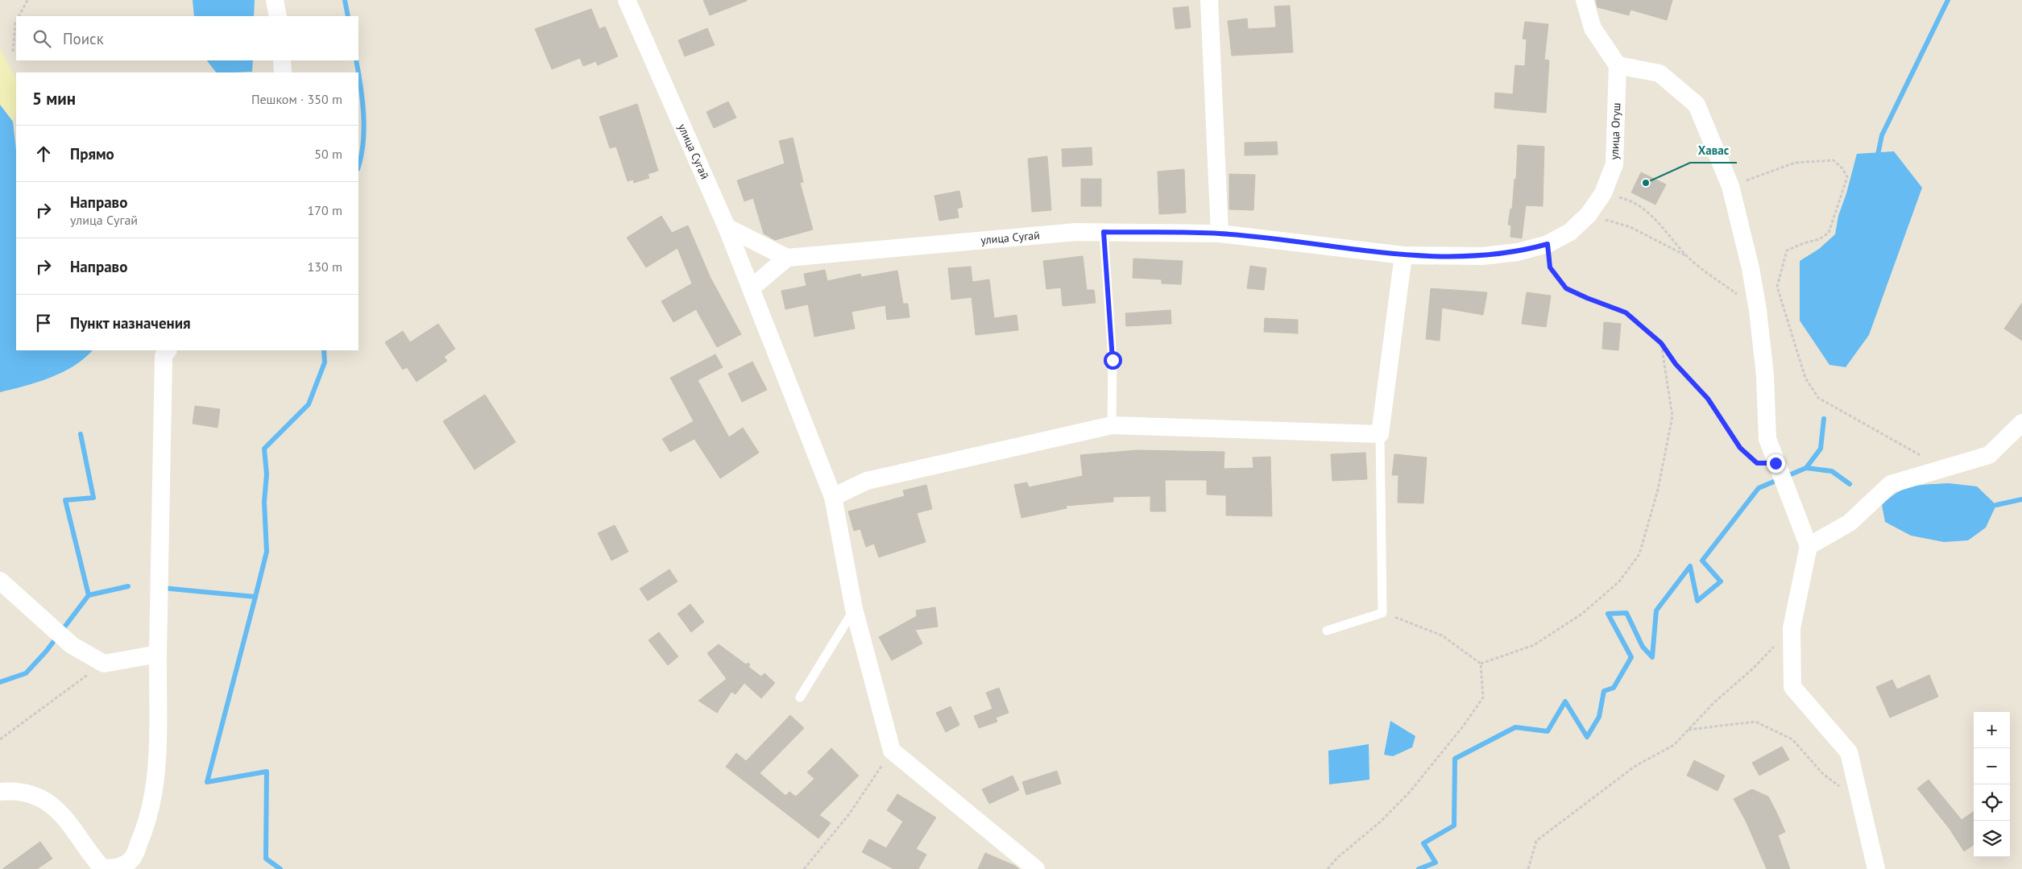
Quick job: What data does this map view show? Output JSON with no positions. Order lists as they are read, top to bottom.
{
  "streets": {
    "street": ["улица Огуш", "улица Сугай"]
  },
  "crossings": [
    ["улица Огуш", "улица Сугай"]
  ],
  "places": ["Хавас"],
  "page": {
    "search": "Поиск",
    "heading": ["5 мин", "Пешком · 350 m"],
    "list": [
      ["Прямо", "50 m"],
      ["Направо", "улица Сугай", "170 m"],
      ["Направо", "130 m"],
      "Пункт назначения"
    ],
    "map_buttons": ["+", "−"]
  }
}
